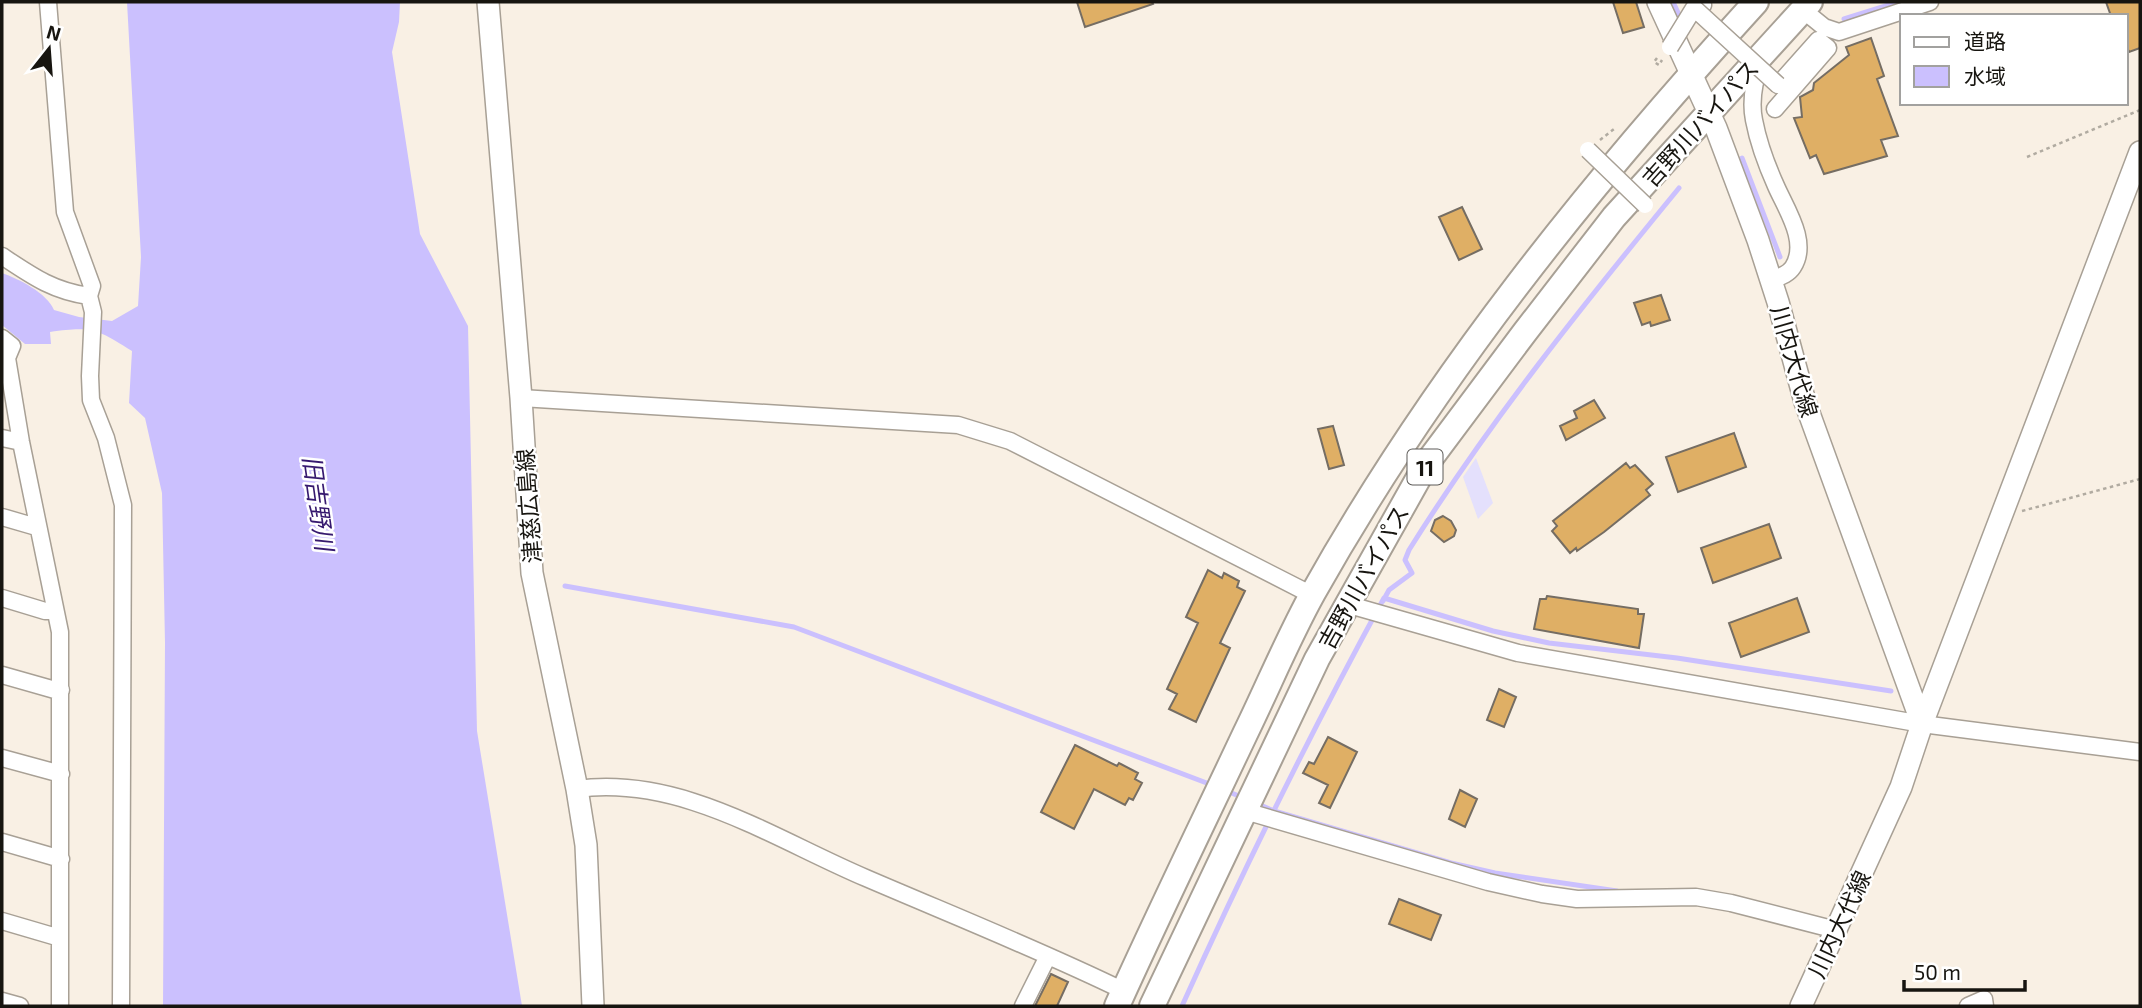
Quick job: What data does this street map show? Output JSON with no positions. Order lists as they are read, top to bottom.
{
  "streets": {
    "highway": ["吉野川バイパス", "11"],
    "main road": ["川内大代線", "津慈広島線"]
  },
  "crossings": [
    ["吉野川バイパス", "川内大代線"]
  ],
  "water": ["旧吉野川"],
  "legend": ["道路", "水域"],
  "scale_bar": "50 m",
  "north": "top"
}
